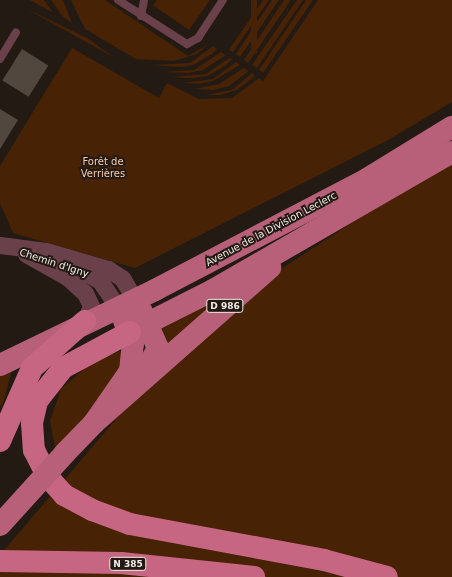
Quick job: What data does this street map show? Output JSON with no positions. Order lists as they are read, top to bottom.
{
  "streets": {
    "highway": ["N 385"],
    "main road": ["Avenue de la Division Leclerc", "D 986"],
    "street": ["Chemin d'Igny"]
  },
  "crossings": [
    ["Avenue de la Division Leclerc", "Chemin d'Igny"]
  ],
  "parks": ["Forêt de Verrières"]
}
